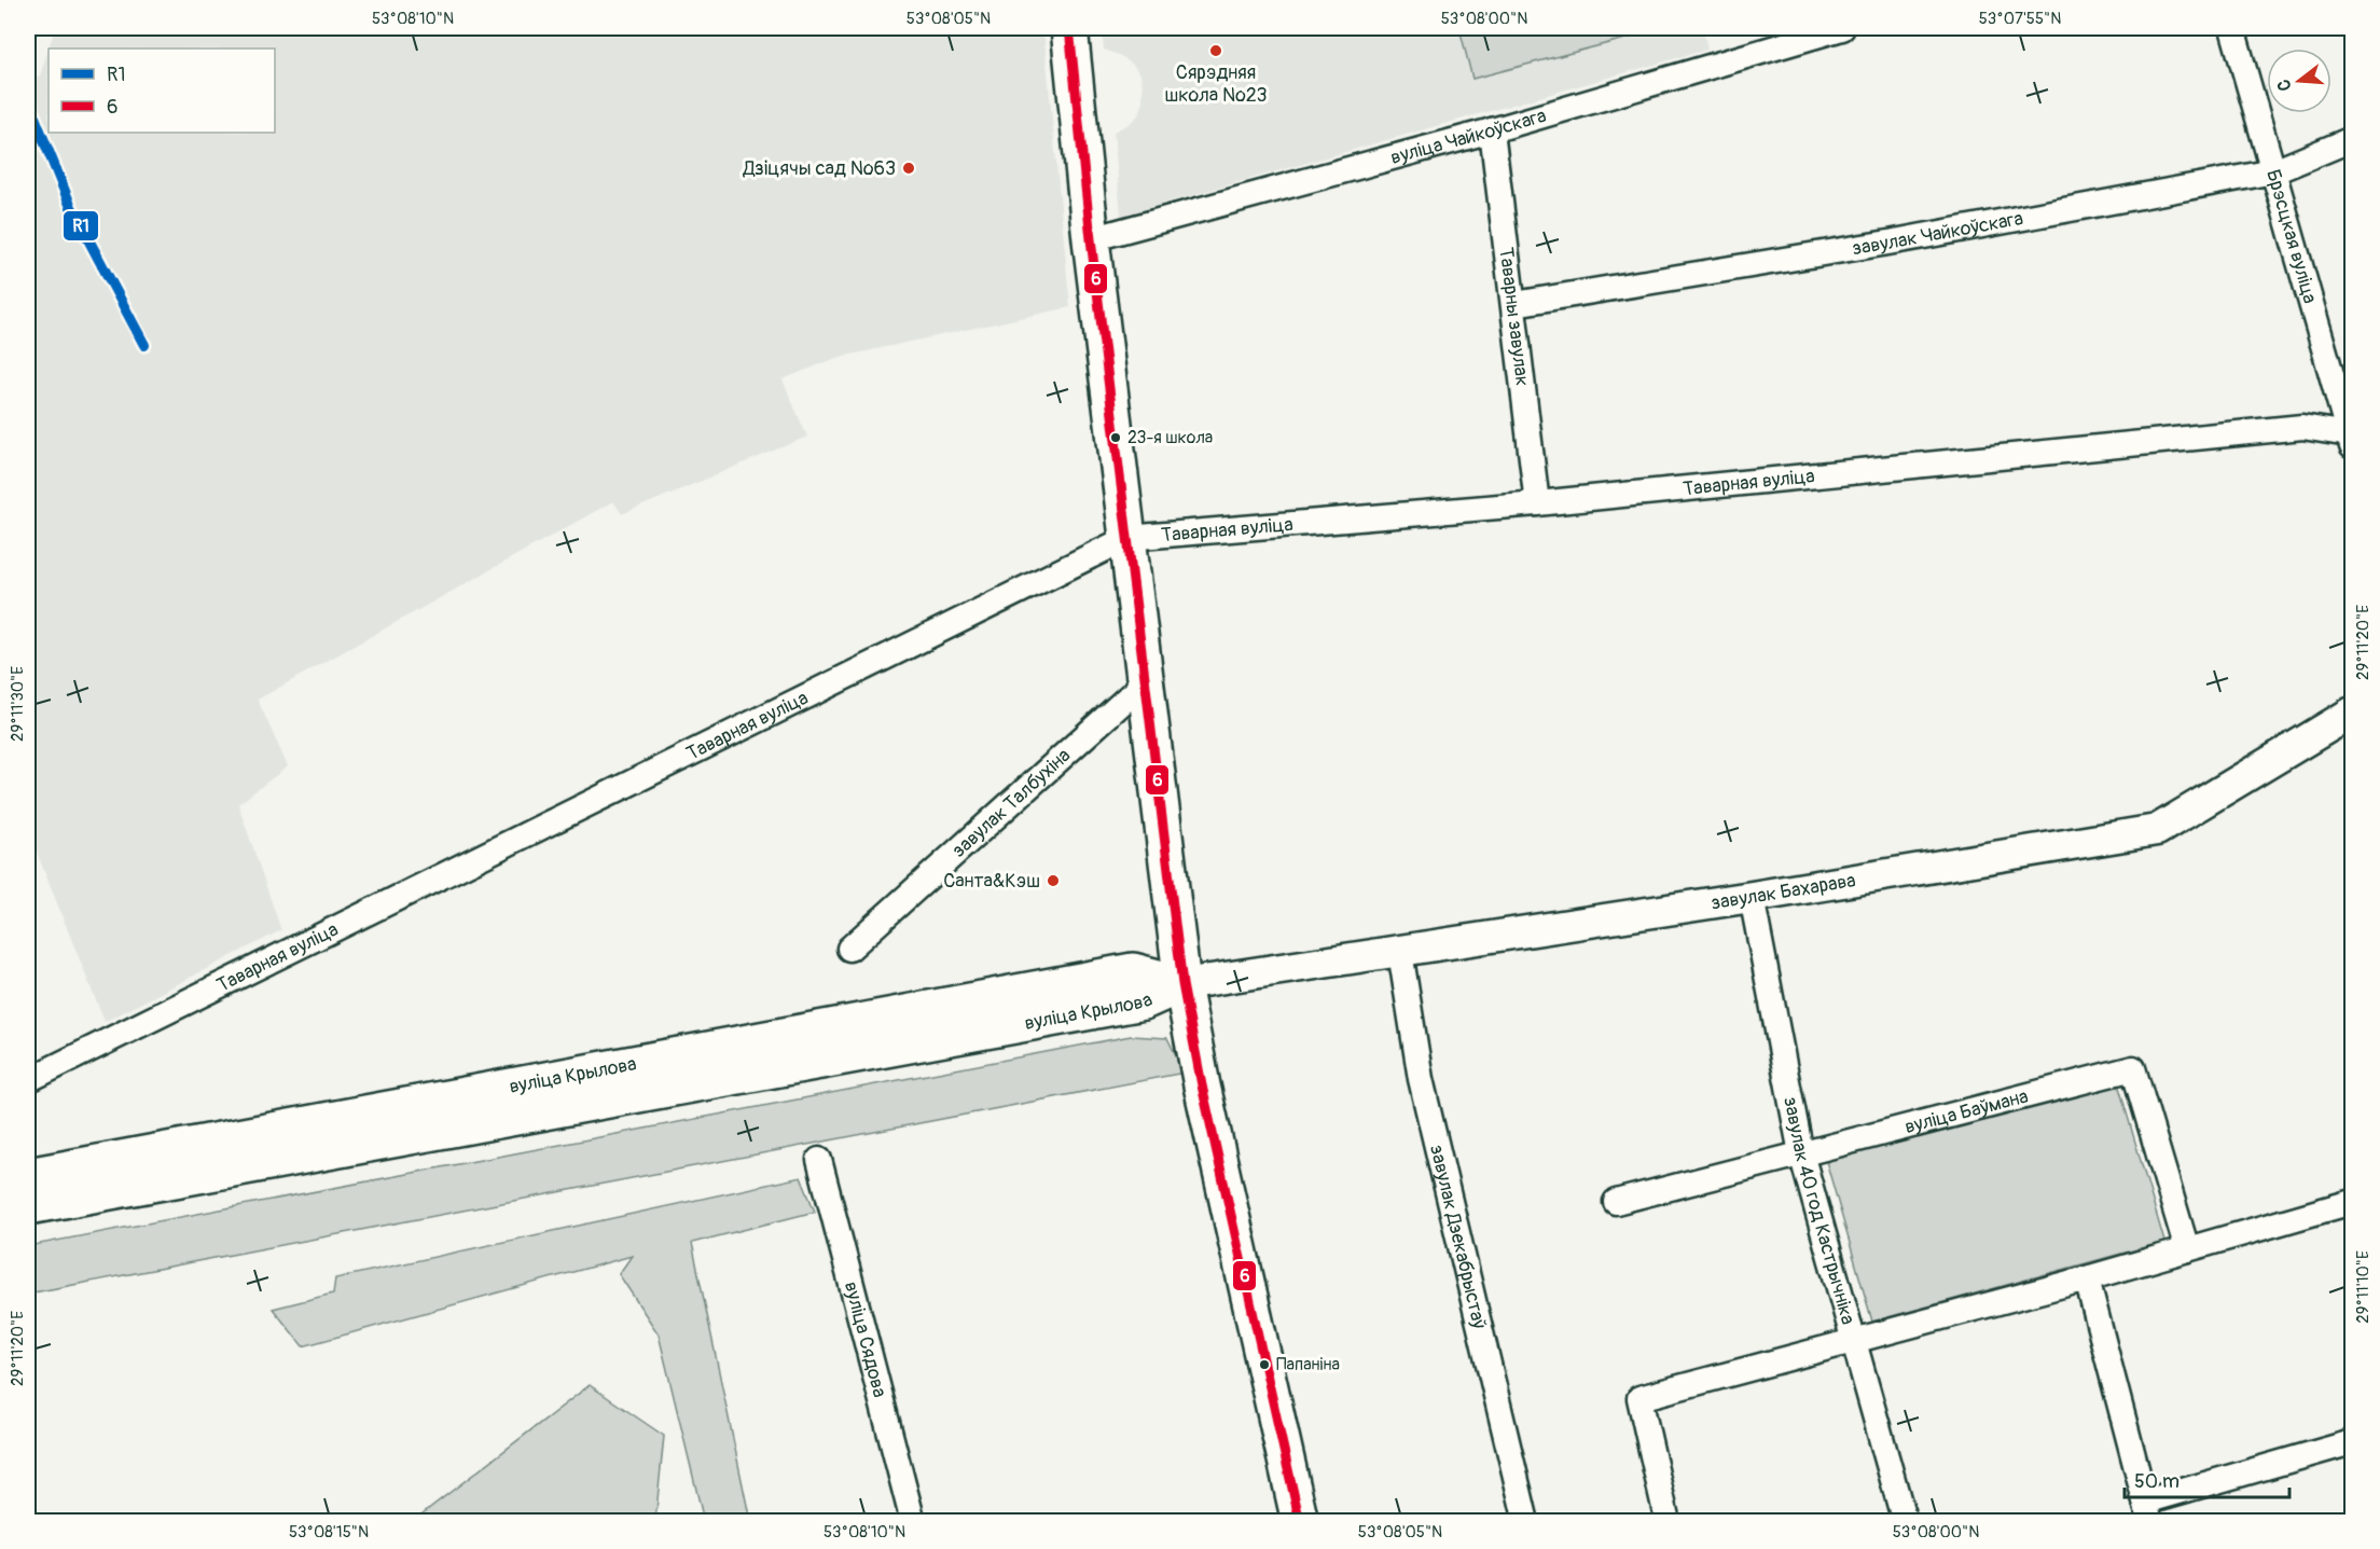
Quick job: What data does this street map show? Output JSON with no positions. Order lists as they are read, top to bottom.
{
  "streets": {
    "main road": ["вуліца Крылова"],
    "street": [
      "вуліца Чайкоўскага",
      "завулак Чайкоўскага",
      "Брэсцкая вуліца",
      "Таварны завулак",
      "Таварная вуліца",
      "завулак Талбухіна",
      "завулак Бахарава",
      "вуліца Баўмана",
      "завулак 40 год Кастрычніка",
      "завулак Дзекабрыстаў",
      "вуліца Сядова"
    ]
  },
  "crossings": [
    ["вуліца Чайкоўскага", "Таварны завулак"],
    ["завулак Чайкоўскага", "Брэсцкая вуліца"],
    ["завулак Чайкоўскага", "Таварны завулак"],
    ["Брэсцкая вуліца", "Таварная вуліца"],
    ["Таварны завулак", "Таварная вуліца"],
    ["завулак Бахарава", "вуліца Крылова"],
    ["завулак Бахарава", "завулак 40 год Кастрычніка"],
    ["завулак Бахарава", "завулак Дзекабрыстаў"],
    ["вуліца Баўмана", "завулак 40 год Кастрычніка"]
  ],
  "places": [
    "Сярэдняя школа №23",
    "Дзіцячы сад №63",
    "23-я школа",
    "Санта&Кэш",
    "Папаніна"
  ],
  "lines": ["transit line 6", "transit line R1"],
  "legend": ["R1", "6"],
  "scale_bar": "50 m",
  "north": "left",
  "coordinates": [
    "53°08'10\"N",
    "53°08'05\"N",
    "53°08'00\"N",
    "53°07'55\"N",
    "29°11'20\"E",
    "29°11'30\"E",
    "29°11'10\"E",
    "53°08'15\"N"
  ]
}
